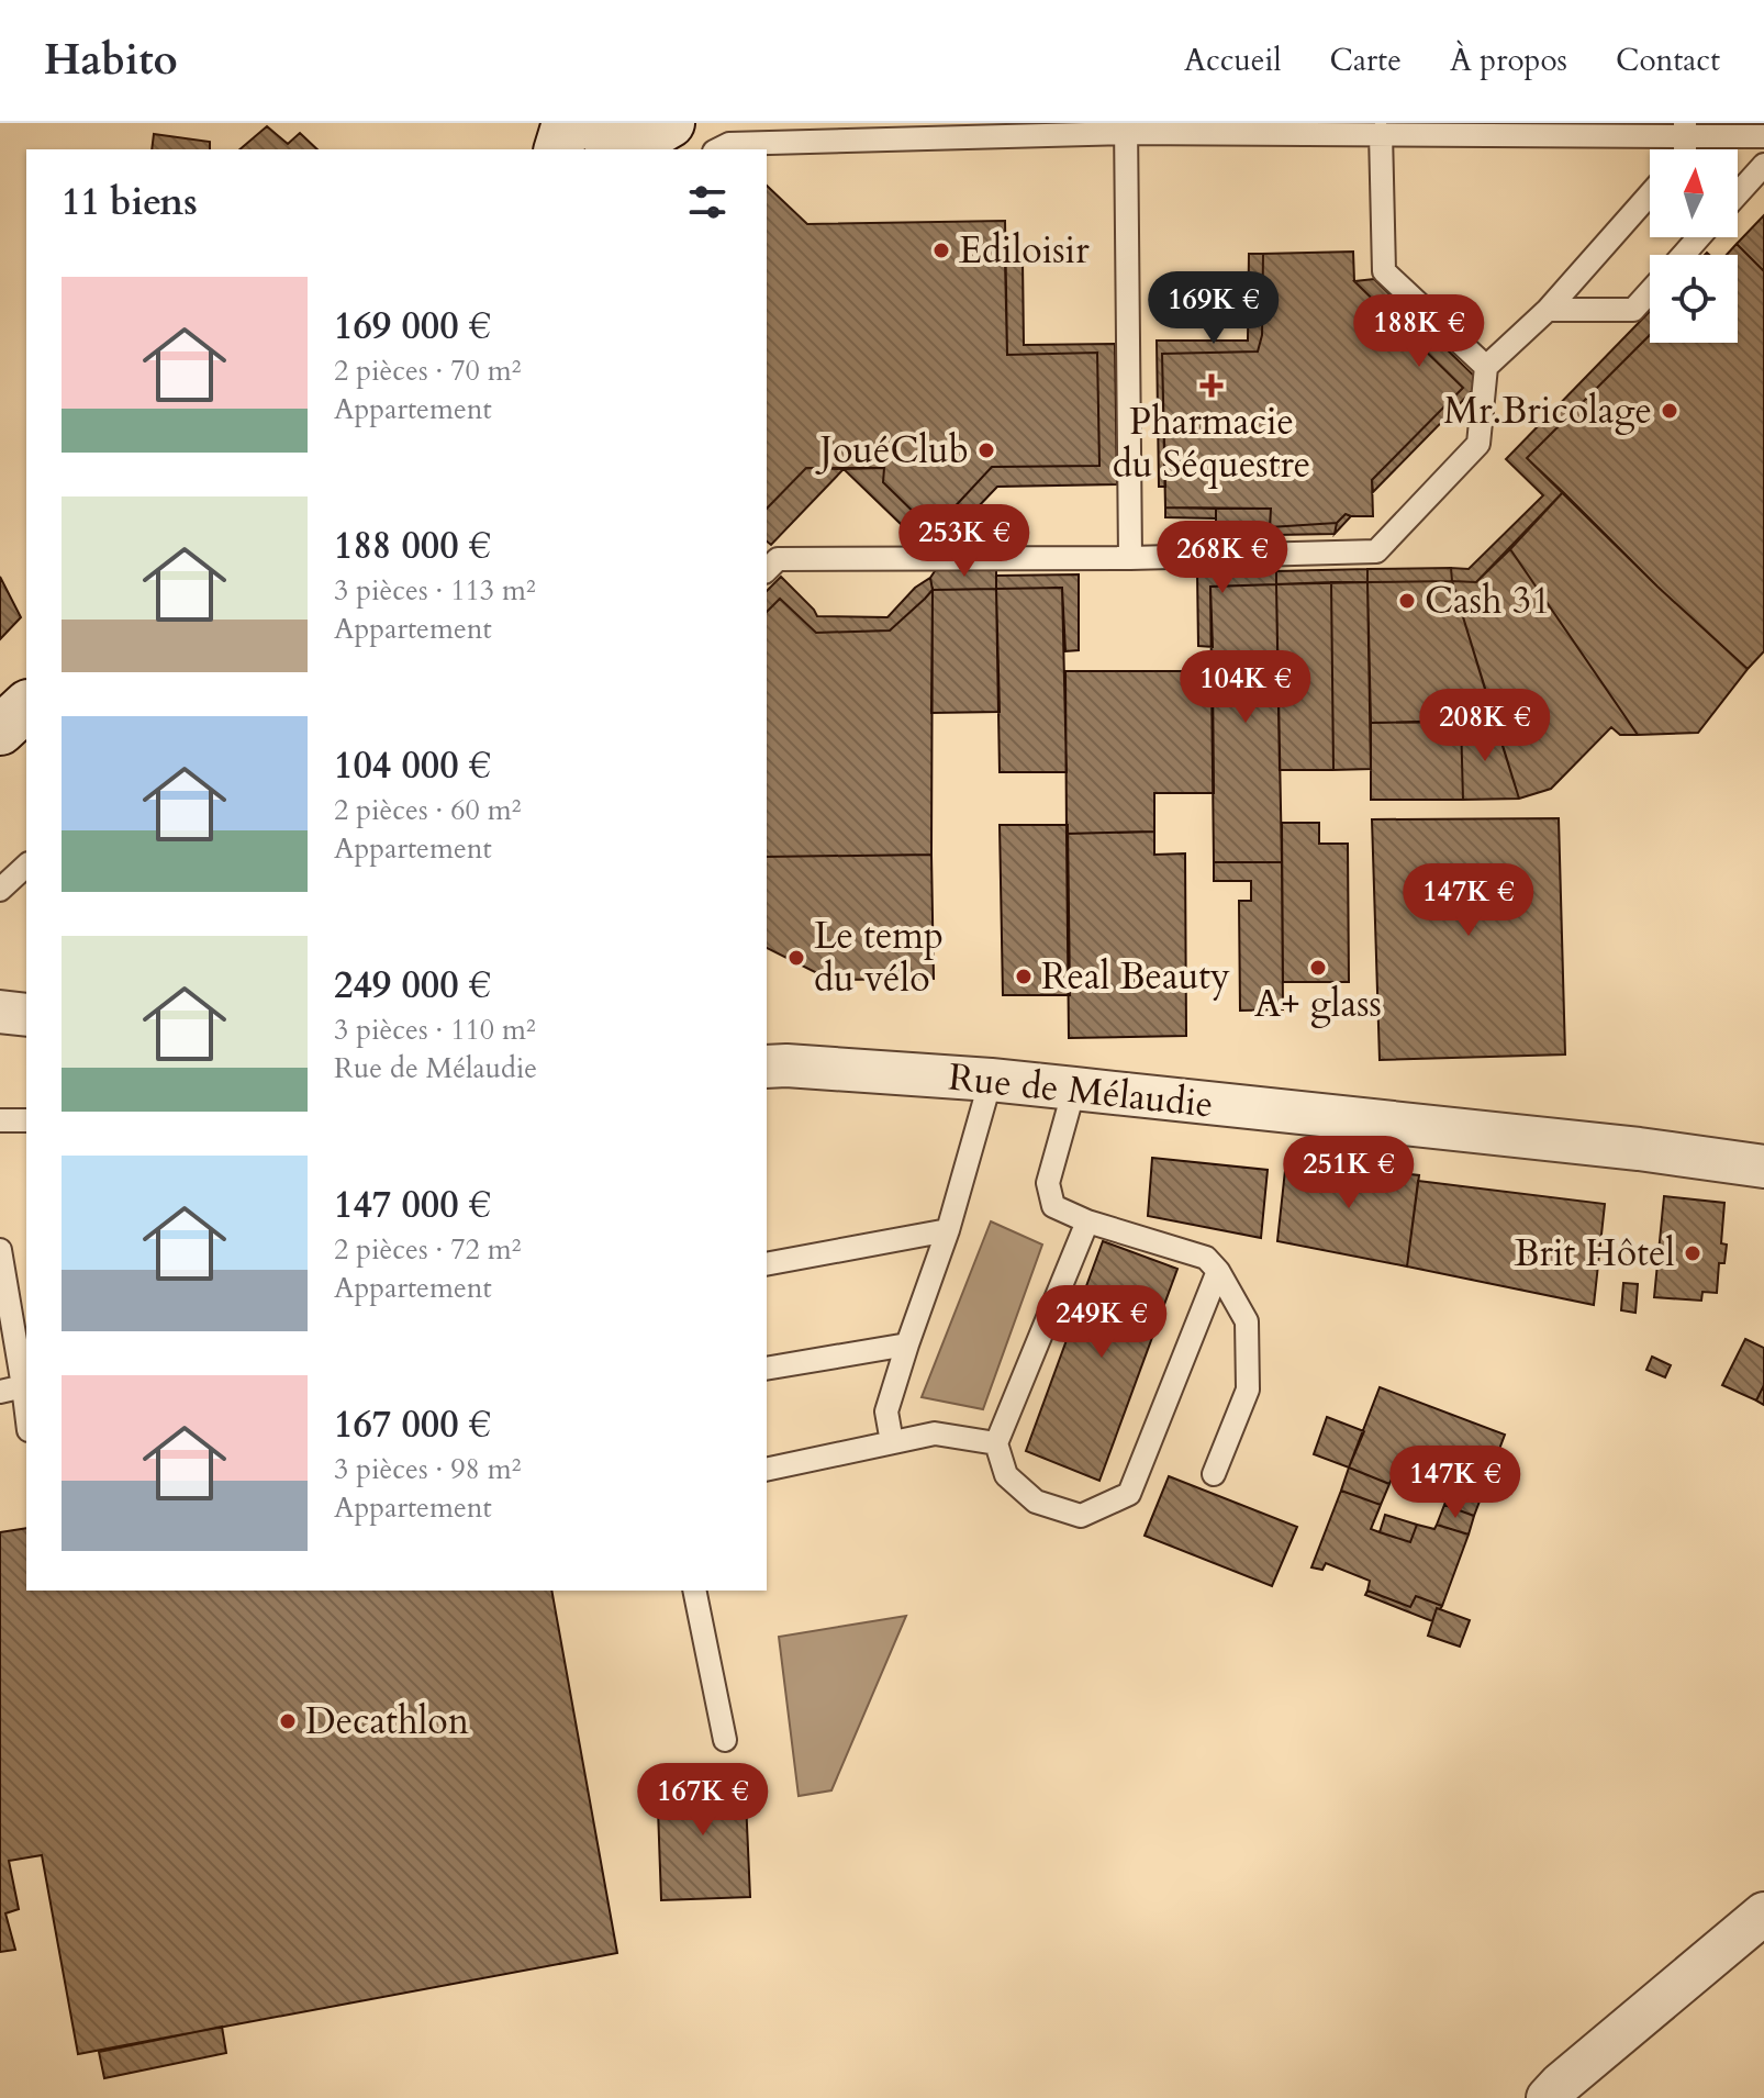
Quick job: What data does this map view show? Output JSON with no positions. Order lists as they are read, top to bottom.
{
  "streets": {
    "street": ["Rue de Mélaudie"]
  },
  "places": {
    "other": [
      "Ediloisir",
      "Mr.Bricolage",
      "JouéClub",
      "Cash 31",
      "Le temp du vélo",
      "A+ glass",
      "Real Beauty",
      "Brit Hôtel",
      "Decathlon"
    ],
    "health": ["Pharmacie du Séquestre"]
  },
  "north": "top",
  "page": {
    "header": "Habito",
    "nav": [
      "Accueil",
      "Carte",
      "À propos",
      "Contact"
    ],
    "heading": "11 biens",
    "list": [
      {
        "name": "169 000 €",
        "note": "2 pièces · 70 m² · Appartement"
      },
      {
        "name": "188 000 €",
        "note": "3 pièces · 113 m² · Appartement"
      },
      {
        "name": "104 000 €",
        "note": "2 pièces · 60 m² · Appartement"
      },
      {
        "name": "249 000 €",
        "note": "3 pièces · 110 m² · Rue de Mélaudie"
      },
      {
        "name": "147 000 €",
        "note": "2 pièces · 72 m² · Appartement"
      },
      {
        "name": "167 000 €",
        "note": "3 pièces · 98 m² · Appartement"
      }
    ],
    "price": [
      "169K €",
      "188K €",
      "253K €",
      "268K €",
      "104K €",
      "208K €",
      "147K €",
      "251K €",
      "249K €",
      "147K €",
      "167K €"
    ]
  }
}
